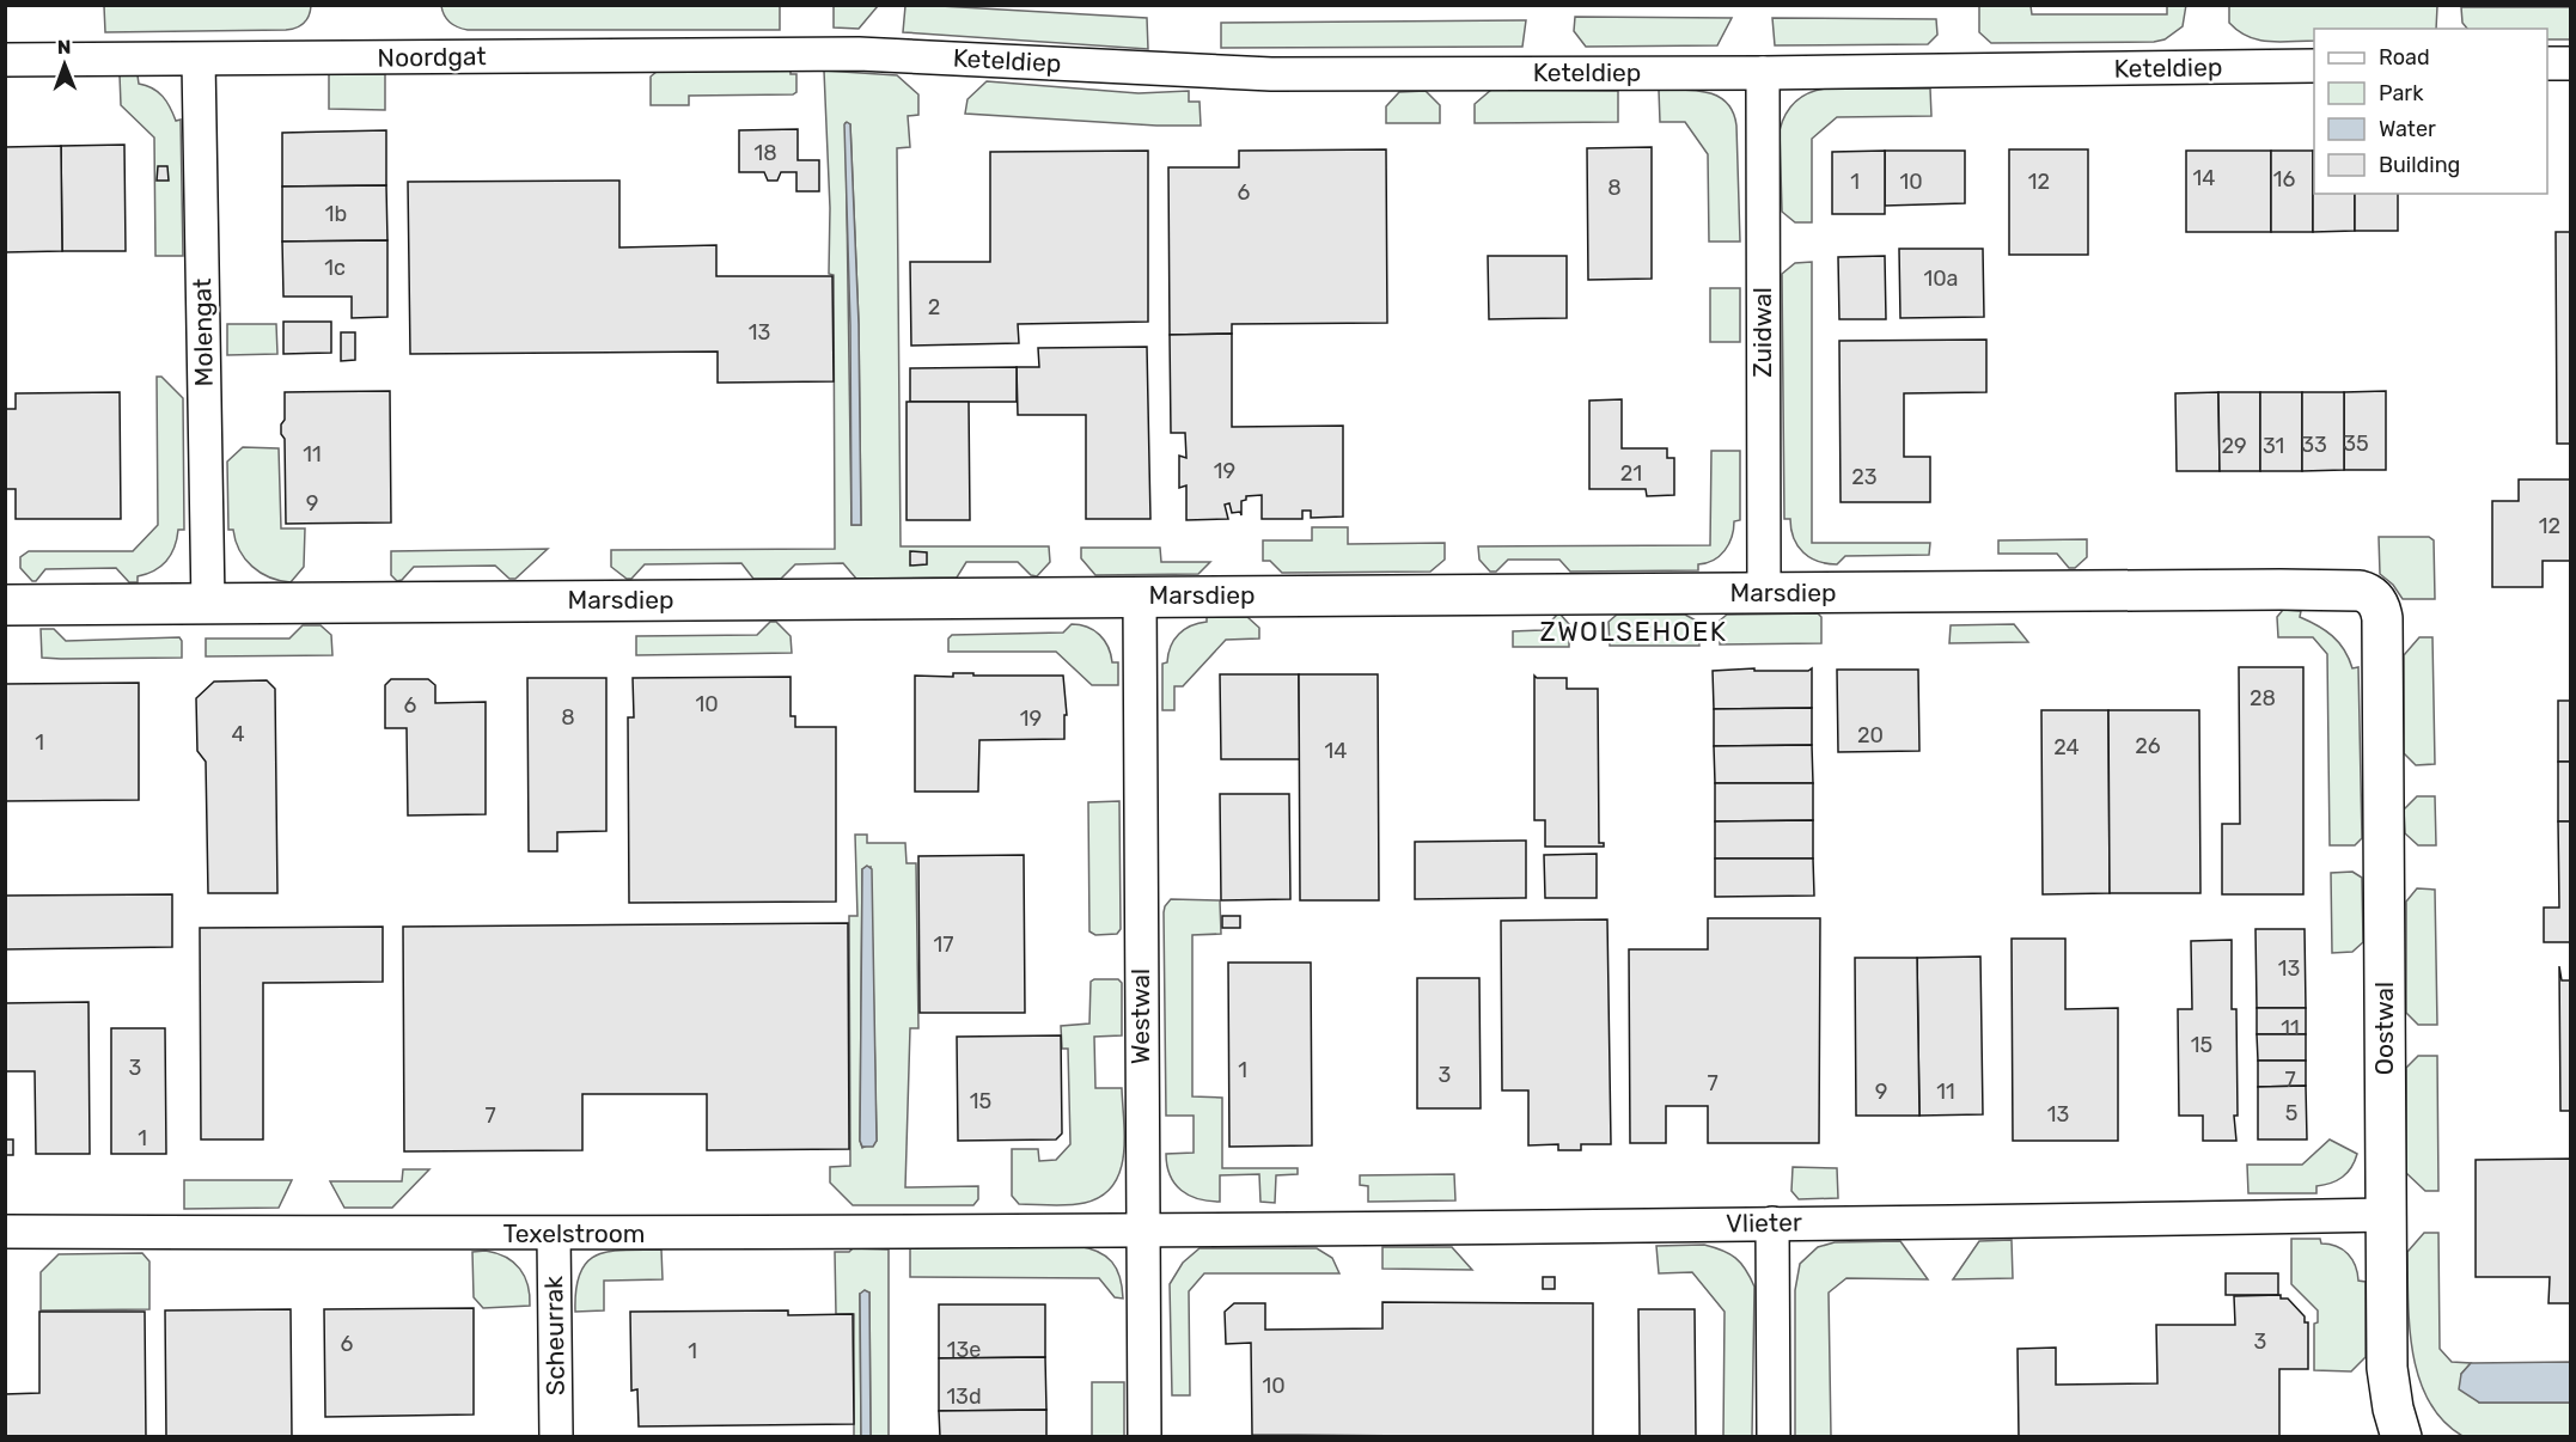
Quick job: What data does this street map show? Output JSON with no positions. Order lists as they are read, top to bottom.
{
  "streets": {
    "street": [
      "Noordgat",
      "Keteldiep",
      "Molengat",
      "Zuidwal",
      "Marsdiep",
      "Westwal",
      "Oostwal",
      "Vlieter",
      "Texelstroom",
      "Scheurrak"
    ]
  },
  "crossings": [
    ["Noordgat", "Keteldiep"],
    ["Noordgat", "Molengat"],
    ["Keteldiep", "Zuidwal"],
    ["Molengat", "Marsdiep"],
    ["Zuidwal", "Marsdiep"],
    ["Marsdiep", "Westwal"],
    ["Marsdiep", "Oostwal"],
    ["Westwal", "Vlieter"],
    ["Westwal", "Texelstroom"],
    ["Oostwal", "Vlieter"],
    ["Vlieter", "Texelstroom"],
    ["Texelstroom", "Scheurrak"]
  ],
  "districts": ["ZWOLSEHOEK"],
  "house_numbers": [
    "18",
    "14",
    "16",
    "1",
    "10",
    "12",
    "8",
    "6",
    "1b",
    "1c",
    "10a",
    "2",
    "13",
    "35",
    "33",
    "29",
    "31",
    "11",
    "19",
    "21",
    "23",
    "9",
    "12",
    "28",
    "10",
    "6",
    "8",
    "19",
    "4",
    "20",
    "1",
    "26",
    "24",
    "14",
    "17",
    "13",
    "11",
    "15",
    "3",
    "1",
    "3",
    "7",
    "7",
    "9",
    "11",
    "15",
    "5",
    "13",
    "7",
    "1",
    "3",
    "6",
    "13e",
    "1",
    "10",
    "13d"
  ],
  "legend": [
    "Road",
    "Park",
    "Water",
    "Building"
  ],
  "north": "top"
}
